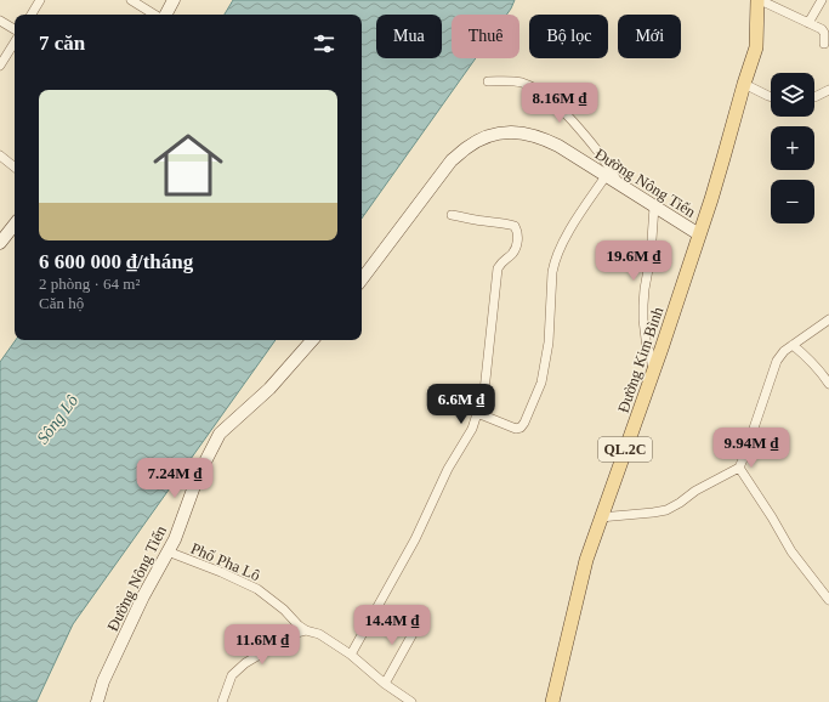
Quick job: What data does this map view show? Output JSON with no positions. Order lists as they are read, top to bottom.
{
  "streets": {
    "main road": ["Đường Kim Bình", "QL.2C"],
    "street": ["Đường Nông Tiến", "Phố Pha Lô"]
  },
  "crossings": [
    ["Đường Nông Tiến", "Đường Kim Bình"],
    ["Đường Nông Tiến", "Phố Pha Lô"]
  ],
  "water": ["Sông Lô"],
  "page": {
    "chip": [
      "Mua",
      "Thuê",
      "Bộ lọc",
      "Mới"
    ],
    "heading": "7 căn",
    "map_buttons": ["+", "−"],
    "list": [
      {
        "name": "6 600 000 ₫/tháng",
        "note": "2 phòng · 64 m² · Căn hộ"
      }
    ],
    "price": [
      "8.16M ₫",
      "19.6M ₫",
      "6.6M ₫",
      "9.94M ₫",
      "7.24M ₫",
      "14.4M ₫",
      "11.6M ₫"
    ]
  }
}
